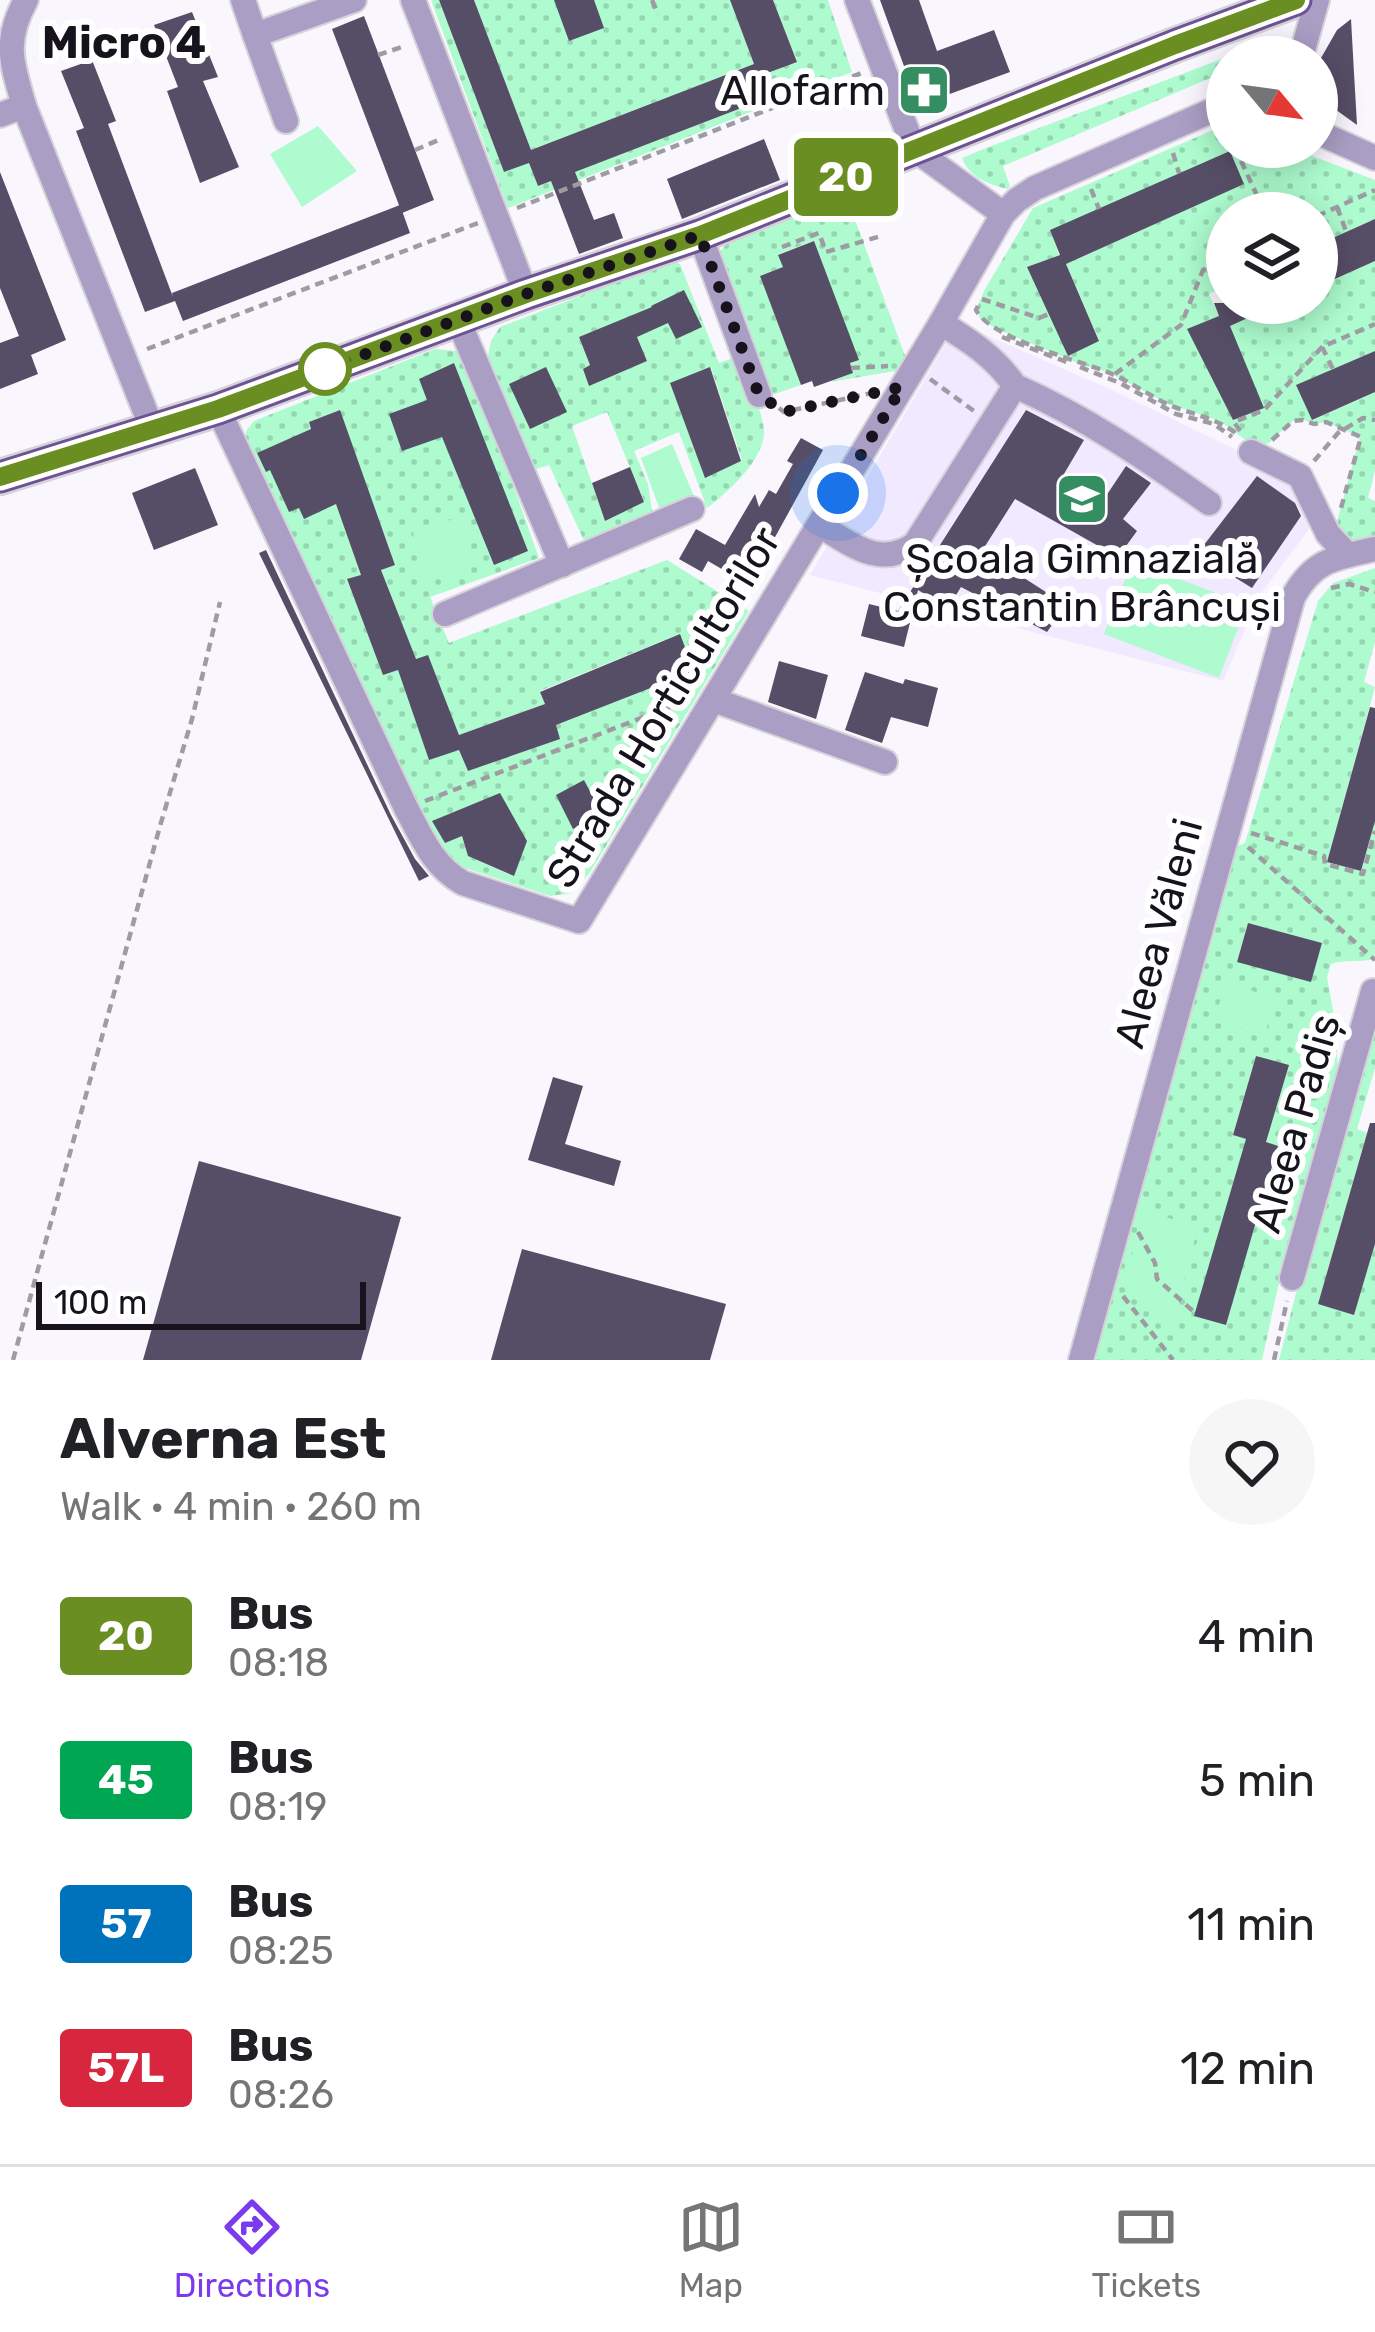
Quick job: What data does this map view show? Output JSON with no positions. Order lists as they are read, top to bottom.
{
  "streets": {
    "street": ["Strada Horticultorilor", "Aleea Văleni", "Aleea Padiș"]
  },
  "districts": ["Micro 4"],
  "places": {
    "pharmacy": ["Allofarm"],
    "school or university": ["Școala Gimnazială Constantin Brâncuși"]
  },
  "lines": ["bus line 20"],
  "scale_bar": "100 m",
  "north": "bottom right",
  "page": {
    "on_map": "20",
    "scale": "100 m",
    "heading": ["Alverna Est", "Walk · 4 min · 260 m"],
    "list": [
      {
        "mark": "20",
        "name": "Bus",
        "note": "08:18",
        "value": "4 min"
      },
      {
        "mark": "45",
        "name": "Bus",
        "note": "08:19",
        "value": "5 min"
      },
      {
        "mark": "57",
        "name": "Bus",
        "note": "08:25",
        "value": "11 min"
      },
      {
        "mark": "57L",
        "name": "Bus",
        "note": "08:26",
        "value": "12 min"
      }
    ],
    "tabs": ["Directions", "Map", "Tickets"]
  }
}
